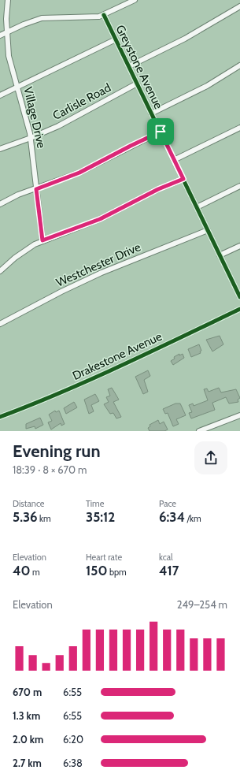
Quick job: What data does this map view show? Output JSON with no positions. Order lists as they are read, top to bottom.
{
  "streets": {
    "street": [
      "Greystone Avenue",
      "Carlisle Road",
      "Village Drive",
      "Westchester Drive",
      "Drakestone Avenue"
    ]
  },
  "crossings": [
    ["Greystone Avenue", "Carlisle Road"],
    ["Greystone Avenue", "Westchester Drive"],
    ["Carlisle Road", "Village Drive"]
  ],
  "page": {
    "heading": ["Evening run", "18:39 · 8 × 670 m"],
    "stats": [
      ["Distance", "5.36 km"],
      ["Time", "35:12"],
      ["Pace", "6:34 /km"],
      ["Elevation", "40 m"],
      ["Heart rate", "150 bpm"],
      ["kcal", "417"]
    ],
    "chart": ["Elevation", "249–254 m"],
    "list": [
      {
        "name": "670 m",
        "note": "6:55"
      },
      {
        "name": "1.3 km",
        "note": "6:55"
      },
      {
        "name": "2.0 km",
        "note": "6:20"
      },
      {
        "name": "2.7 km",
        "note": "6:38"
      }
    ]
  }
}
